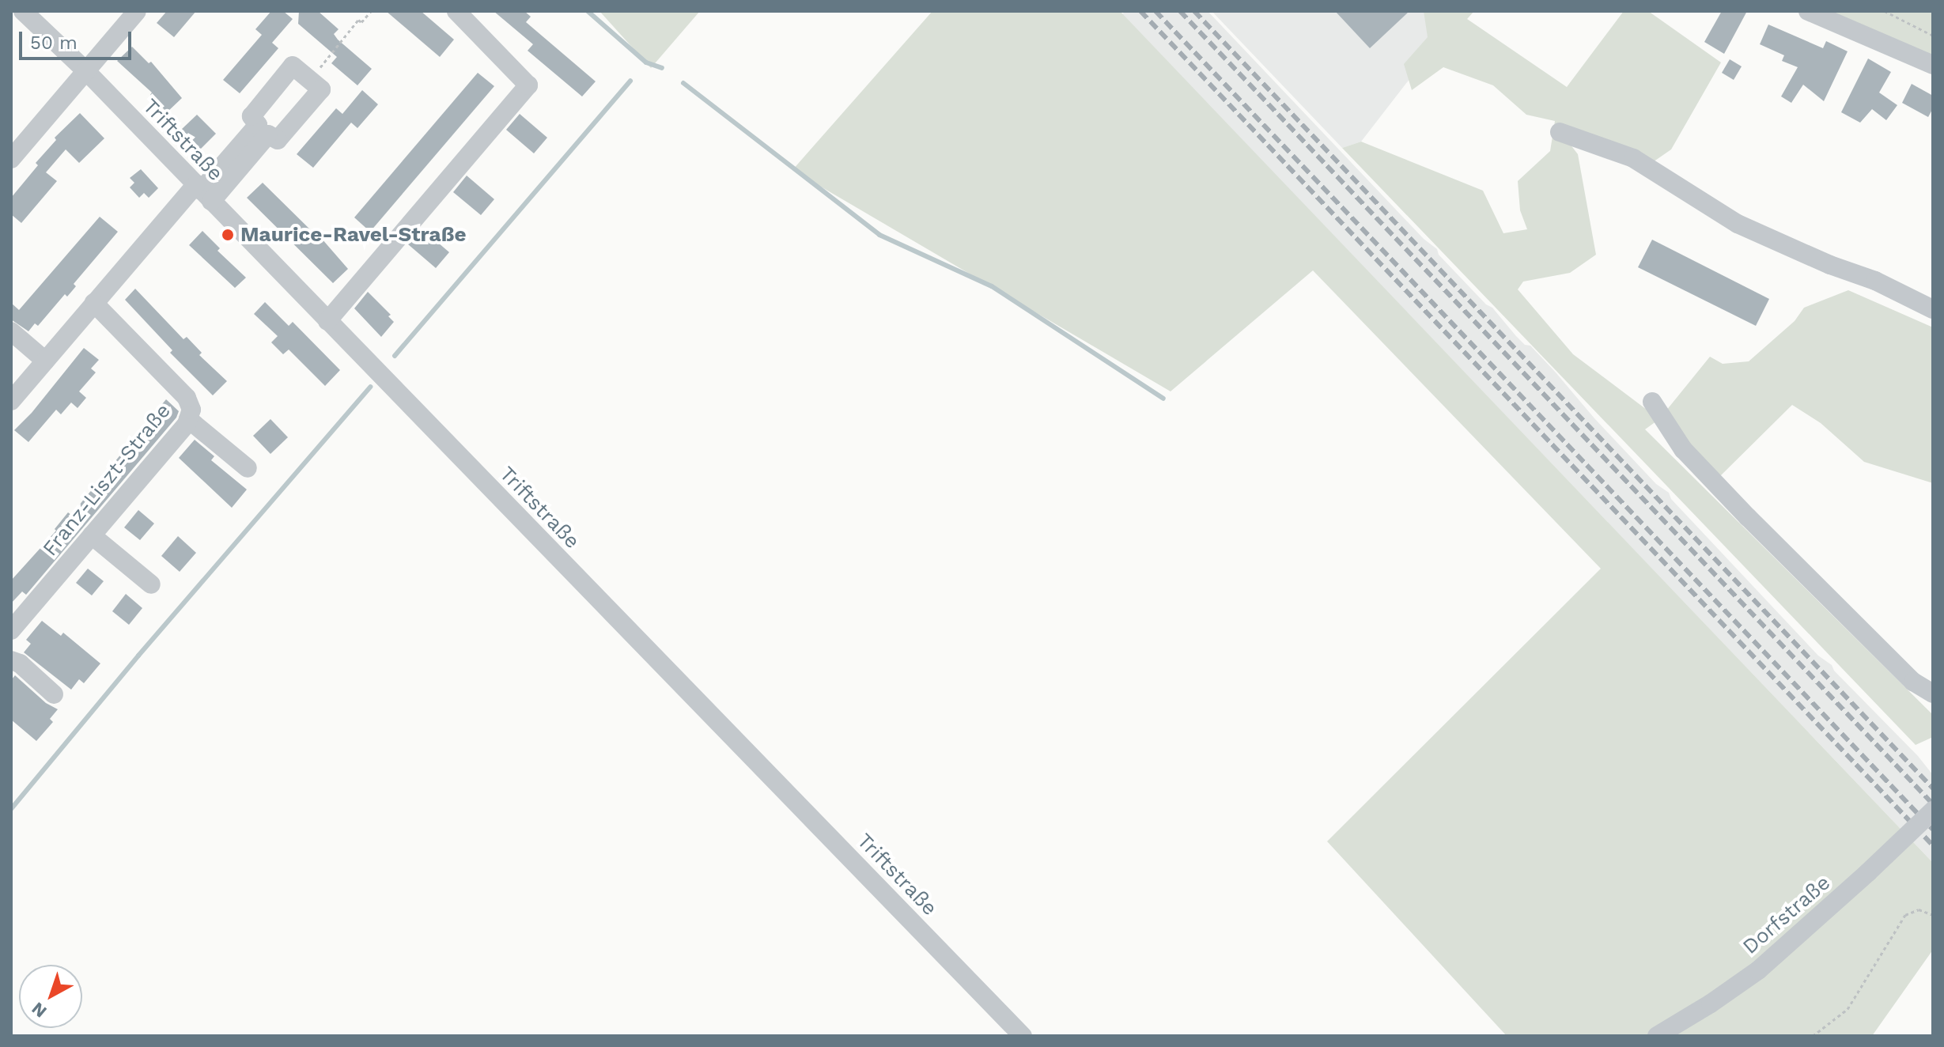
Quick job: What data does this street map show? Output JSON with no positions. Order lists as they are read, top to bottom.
{
  "streets": {
    "street": ["Triftstraße", "Franz-Liszt-Straße", "Dorfstraße"]
  },
  "places": ["Maurice-Ravel-Straße"],
  "scale_bar": "50 m",
  "north": "bottom left"
}
